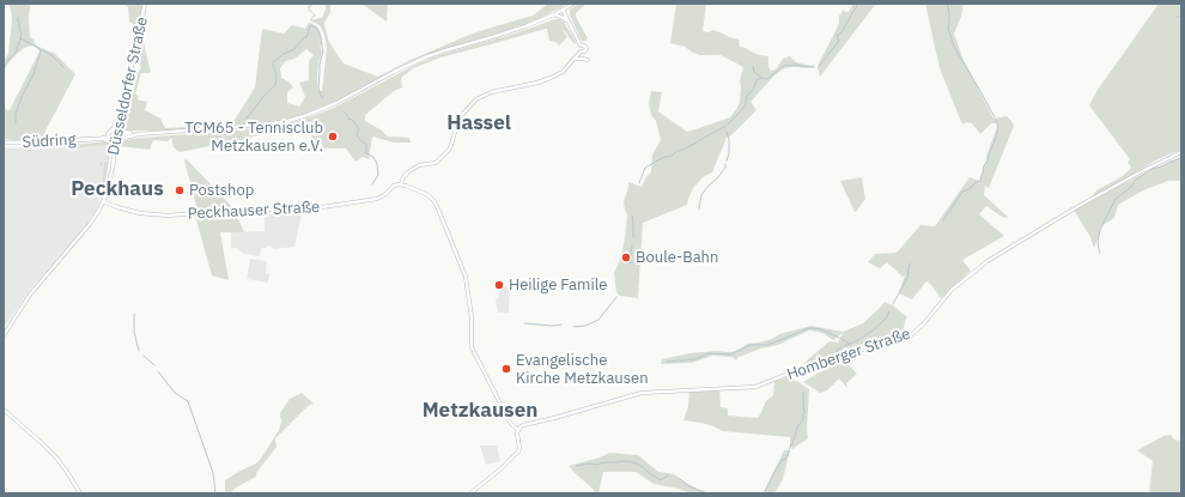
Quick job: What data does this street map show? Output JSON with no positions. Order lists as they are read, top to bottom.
{
  "streets": {
    "main road": [
      "Düsseldorfer Straße",
      "Südring",
      "Peckhauser Straße",
      "Homberger Straße"
    ]
  },
  "crossings": [
    ["Düsseldorfer Straße", "Südring"],
    ["Düsseldorfer Straße", "Peckhauser Straße"]
  ],
  "districts": ["Hassel", "Peckhaus", "Metzkausen"],
  "places": [
    "TCM65 - Tennisclub Metzkausen e.V.",
    "Postshop",
    "Boule-Bahn",
    "Heilige Famile",
    "Evangelische Kirche Metzkausen"
  ]
}
